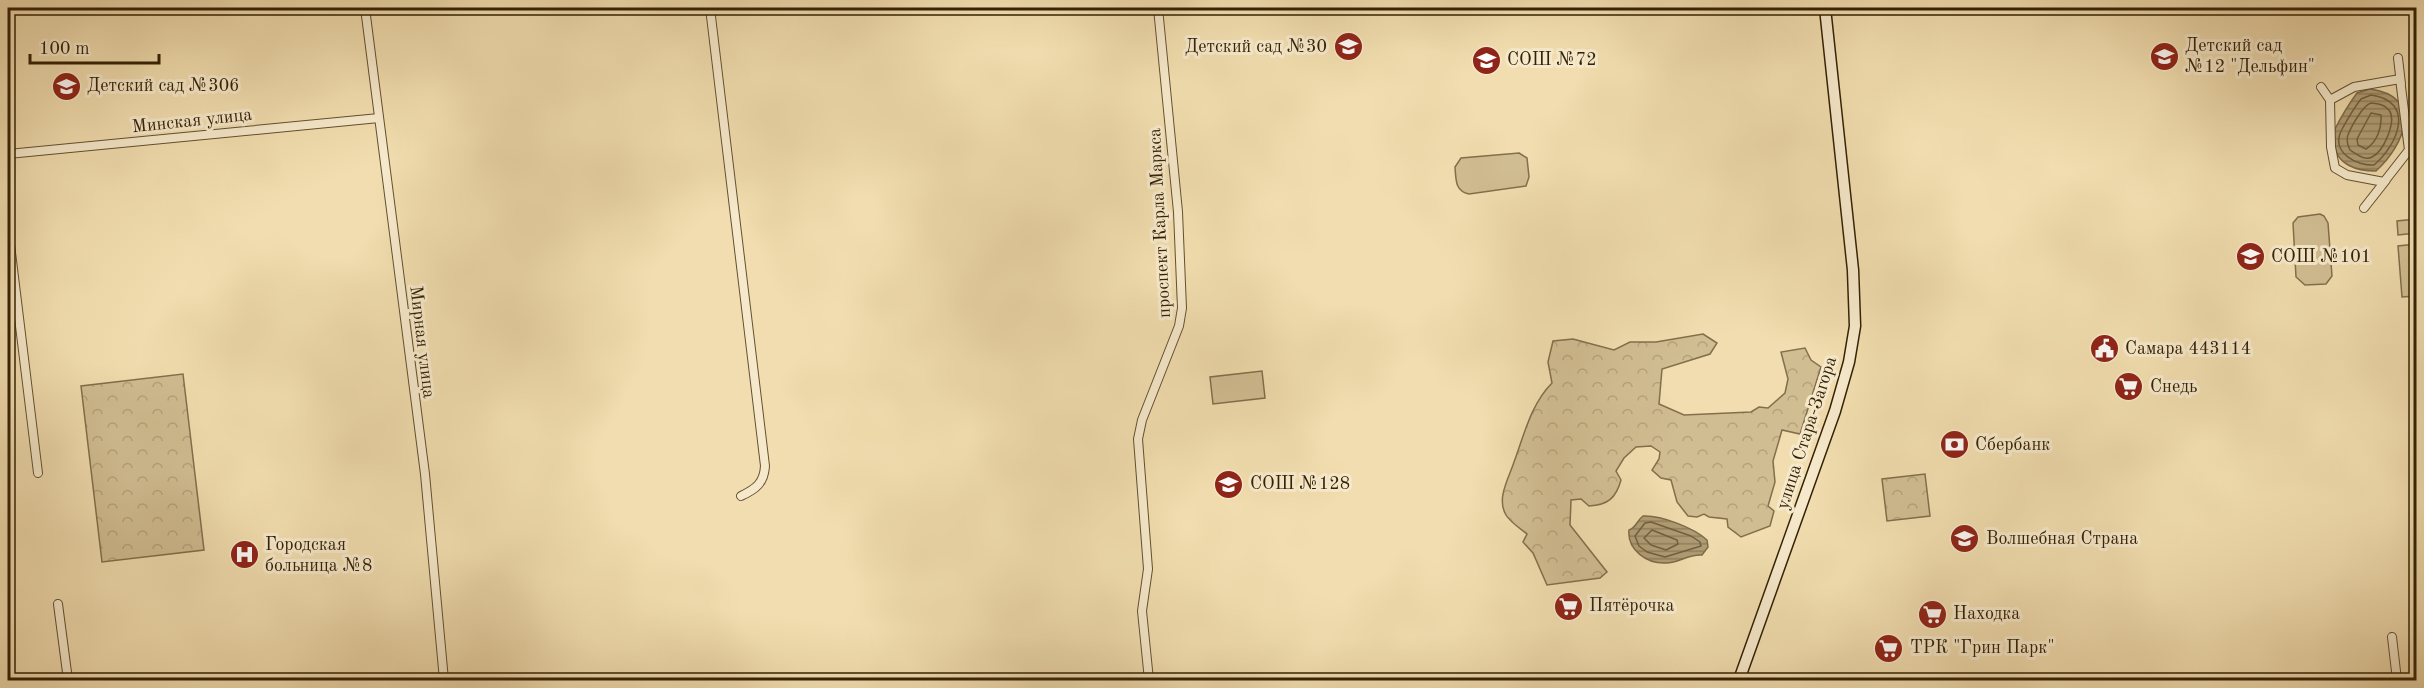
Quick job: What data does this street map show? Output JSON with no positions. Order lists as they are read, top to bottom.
{
  "streets": {
    "main road": ["улица Стара-Загора"],
    "street": ["Минская улица", "проспект Карла Маркса", "Мирная улица"]
  },
  "crossings": [
    ["Минская улица", "Мирная улица"]
  ],
  "places": {
    "school or university": [
      "Детский сад №30",
      "Детский сад №12 \"Дельфин\"",
      "СОШ №72",
      "Детский сад №306",
      "СОШ №101",
      "СОШ №128",
      "Волшебная Страна"
    ],
    "public building": ["Самара 443114"],
    "supermarket": [
      "Снедь",
      "Пятёрочка",
      "Находка",
      "ТРК \"Грин Парк\""
    ],
    "bank": ["Сбербанк"],
    "hospital": ["Городская больница №8"]
  },
  "scale_bar": "100 m"
}
